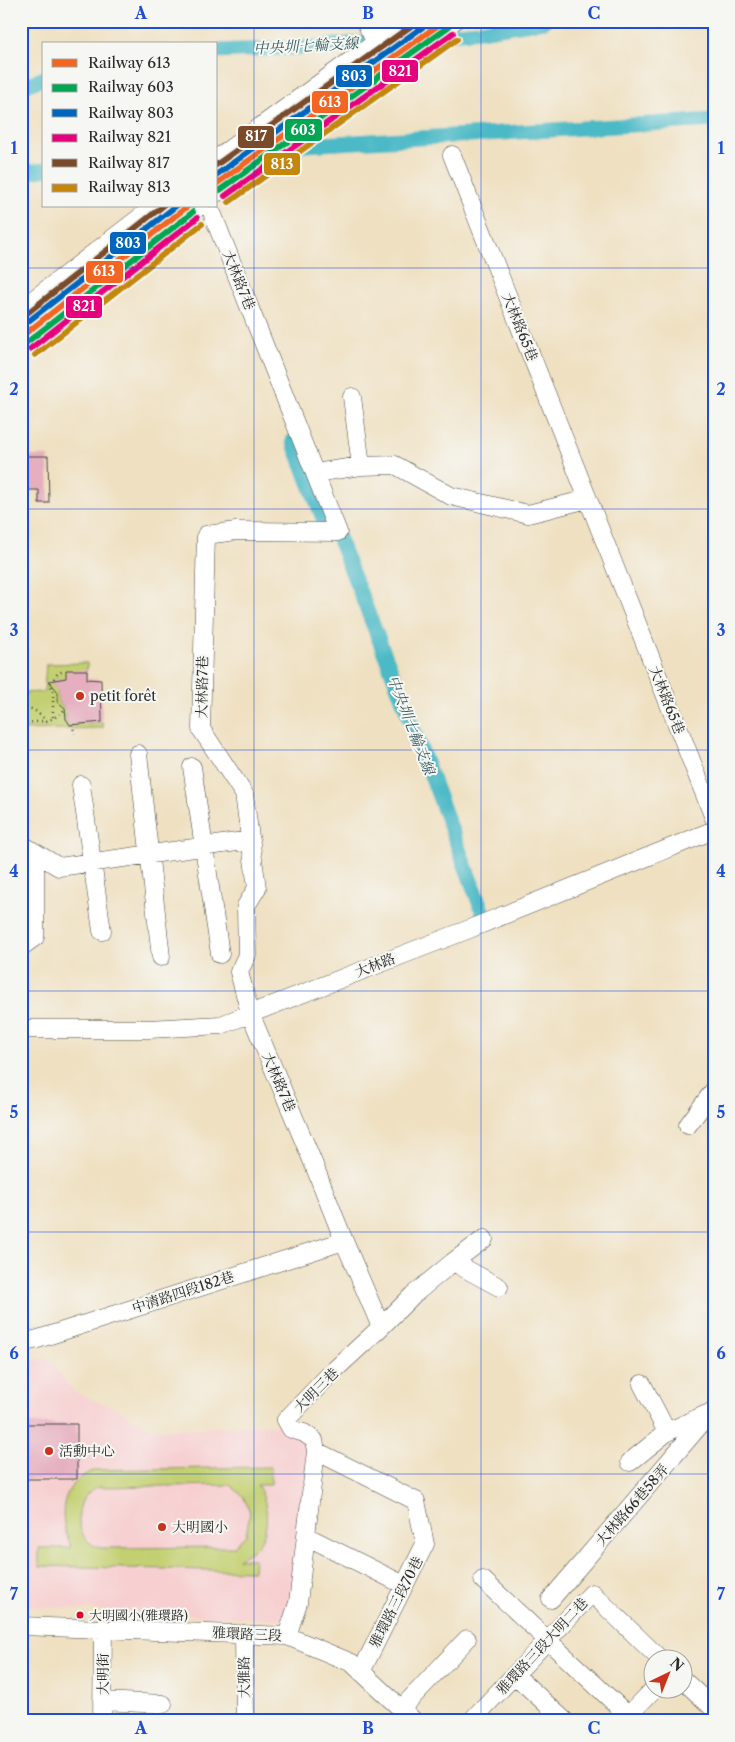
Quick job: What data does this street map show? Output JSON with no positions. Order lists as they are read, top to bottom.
{
  "streets": {
    "street": [
      "大林路7巷",
      "大林路65巷",
      "大林路",
      "中清路四段182巷",
      "大明三巷",
      "大林路66巷58弄",
      "雅環路三段70巷",
      "雅環路三段",
      "雅環路三段大明二巷",
      "大明街",
      "大雅路"
    ]
  },
  "crossings": [
    ["大林路7巷", "大林路"],
    ["大林路7巷", "中清路四段182巷"],
    ["大林路7巷", "大明三巷"],
    ["大明三巷", "雅環路三段70巷"],
    ["雅環路三段70巷", "雅環路三段"],
    ["雅環路三段", "大明街"],
    ["雅環路三段", "大雅路"]
  ],
  "water": ["中央圳七輪支線"],
  "places": [
    "petit forêt",
    "活動中心",
    "大明國小",
    "大明國小(雅環路)"
  ],
  "lines": [
    "rail line 613",
    "rail line 803",
    "rail line 817",
    "rail line 603",
    "rail line 821",
    "rail line 813"
  ],
  "legend": [
    "Railway 613",
    "Railway 603",
    "Railway 803",
    "Railway 821",
    "Railway 817",
    "Railway 813"
  ],
  "north": "top right",
  "grid": {
    "columns": ["A", "B", "C"],
    "rows": [
      "1",
      "2",
      "3",
      "4",
      "5",
      "6",
      "7"
    ]
  }
}
